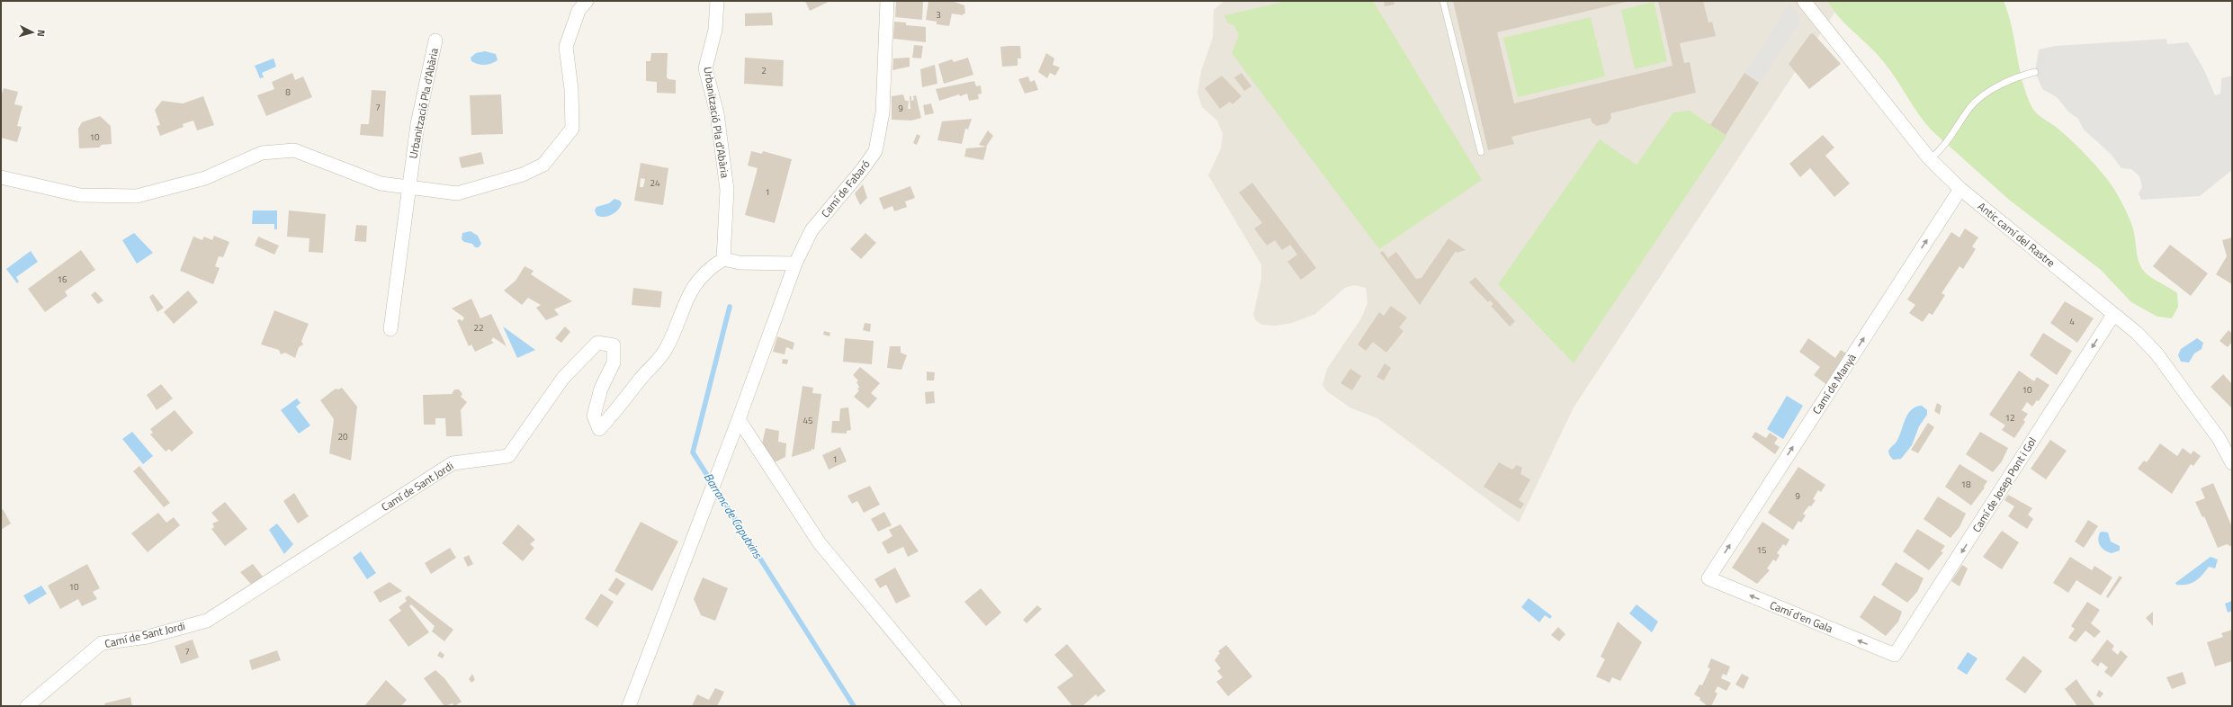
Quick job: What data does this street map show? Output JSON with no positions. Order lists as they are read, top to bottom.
{
  "streets": {
    "street": [
      "Urbanització Pla d'Abària",
      "Camí de Fabaró",
      "Antic camí del Rastre",
      "Camí de Manyà",
      "Camí de Josep Pont i Gol",
      "Camí de Sant Jordi",
      "Camí d'en Gala"
    ]
  },
  "crossings": [
    ["Urbanització Pla d'Abària", "Camí de Sant Jordi"],
    ["Antic camí del Rastre", "Camí de Manyà"],
    ["Antic camí del Rastre", "Camí de Josep Pont i Gol"],
    ["Camí de Manyà", "Camí d'en Gala"],
    ["Camí de Josep Pont i Gol", "Camí d'en Gala"]
  ],
  "one_way": ["Camí de Manyà", "Camí de Josep Pont i Gol", "Camí d'en Gala"],
  "water": ["Barranc de Caputxins"],
  "house_numbers": [
    "3",
    "2",
    "8",
    "7",
    "9",
    "10",
    "24",
    "1",
    "16",
    "4",
    "22",
    "10",
    "12",
    "45",
    "20",
    "1",
    "18",
    "9",
    "15",
    "10",
    "7"
  ],
  "north": "right"
}
